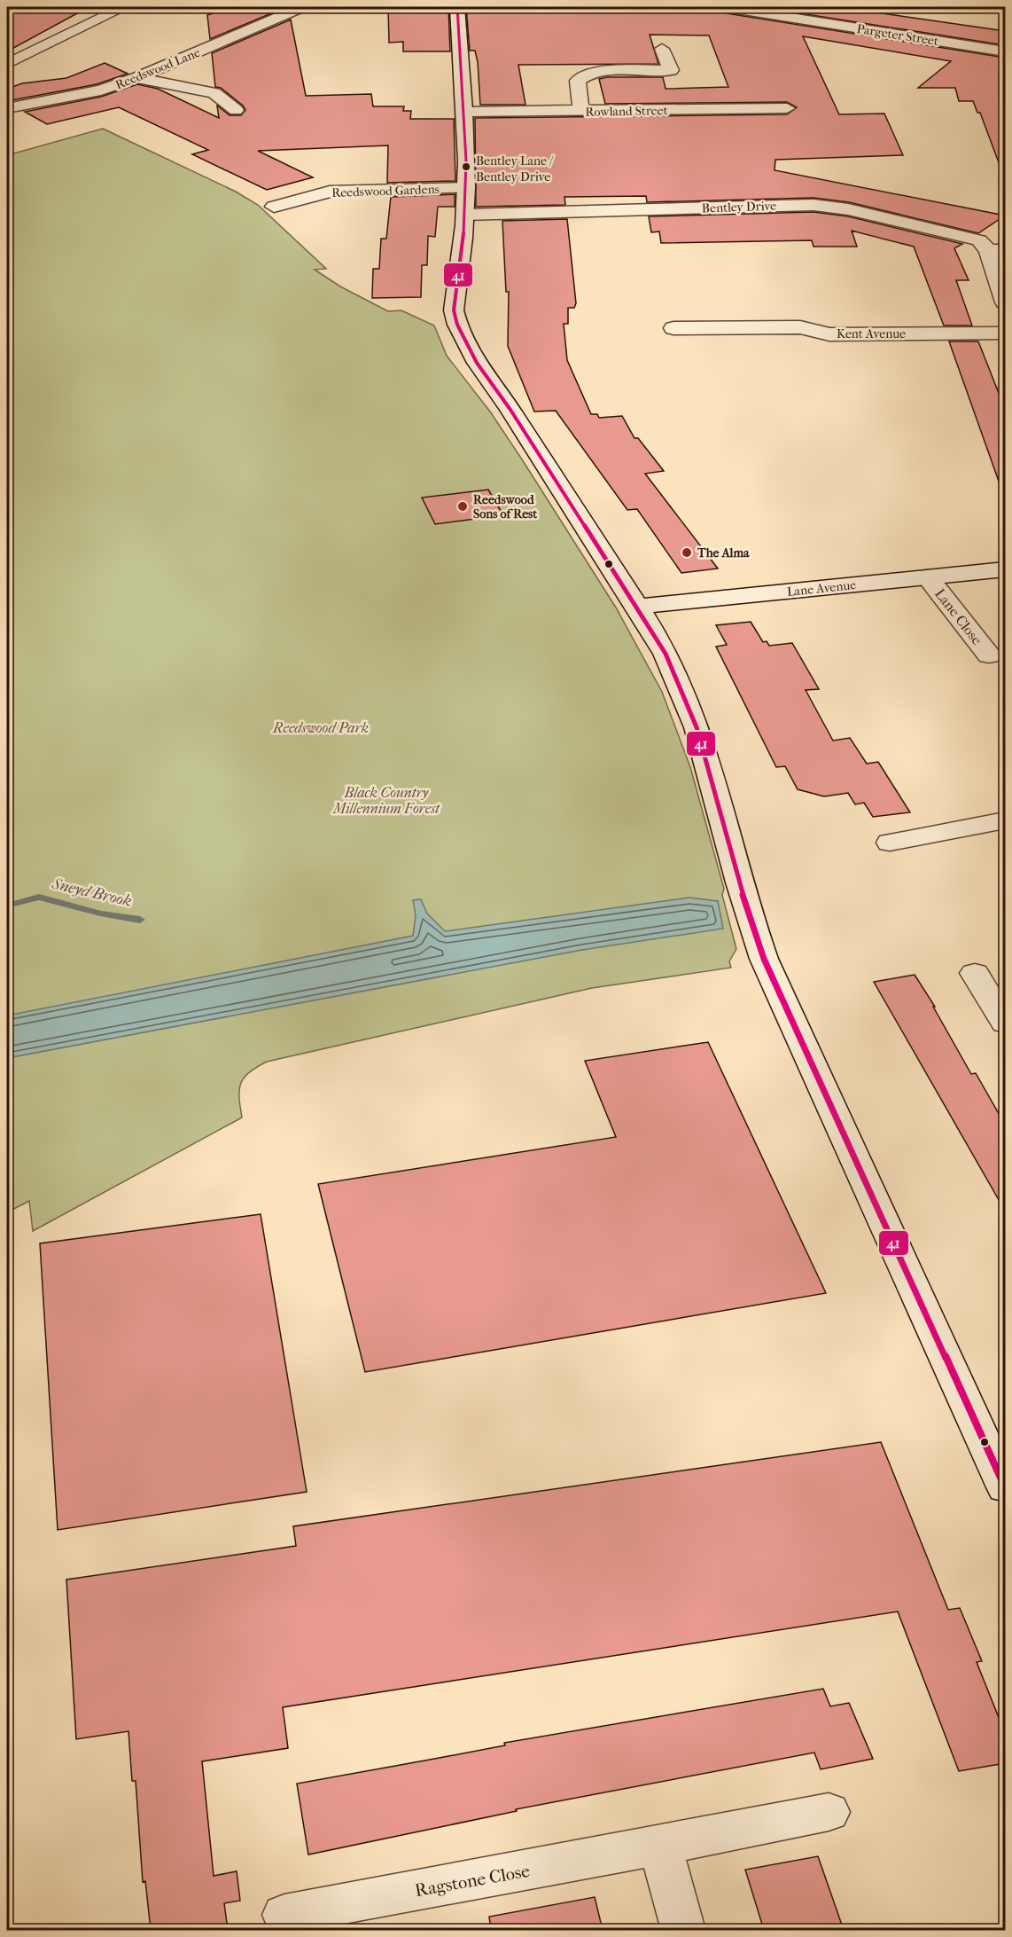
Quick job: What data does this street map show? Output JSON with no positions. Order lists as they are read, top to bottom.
{
  "streets": {
    "street": [
      "Pargeter Street",
      "Reedswood Lane",
      "Rowland Street",
      "Reedswood Gardens",
      "Bentley Drive",
      "Kent Avenue",
      "Lane Avenue",
      "Lane Close",
      "Ragstone Close"
    ]
  },
  "crossings": [
    ["Lane Avenue", "Lane Close"]
  ],
  "water": ["Sneyd Brook"],
  "parks": ["Reedswood Park", "Black Country Millennium Forest"],
  "places": ["Bentley Lane / Bentley Drive", "Reedswood Sons of Rest", "The Alma"],
  "lines": ["transit line 41"]
}
